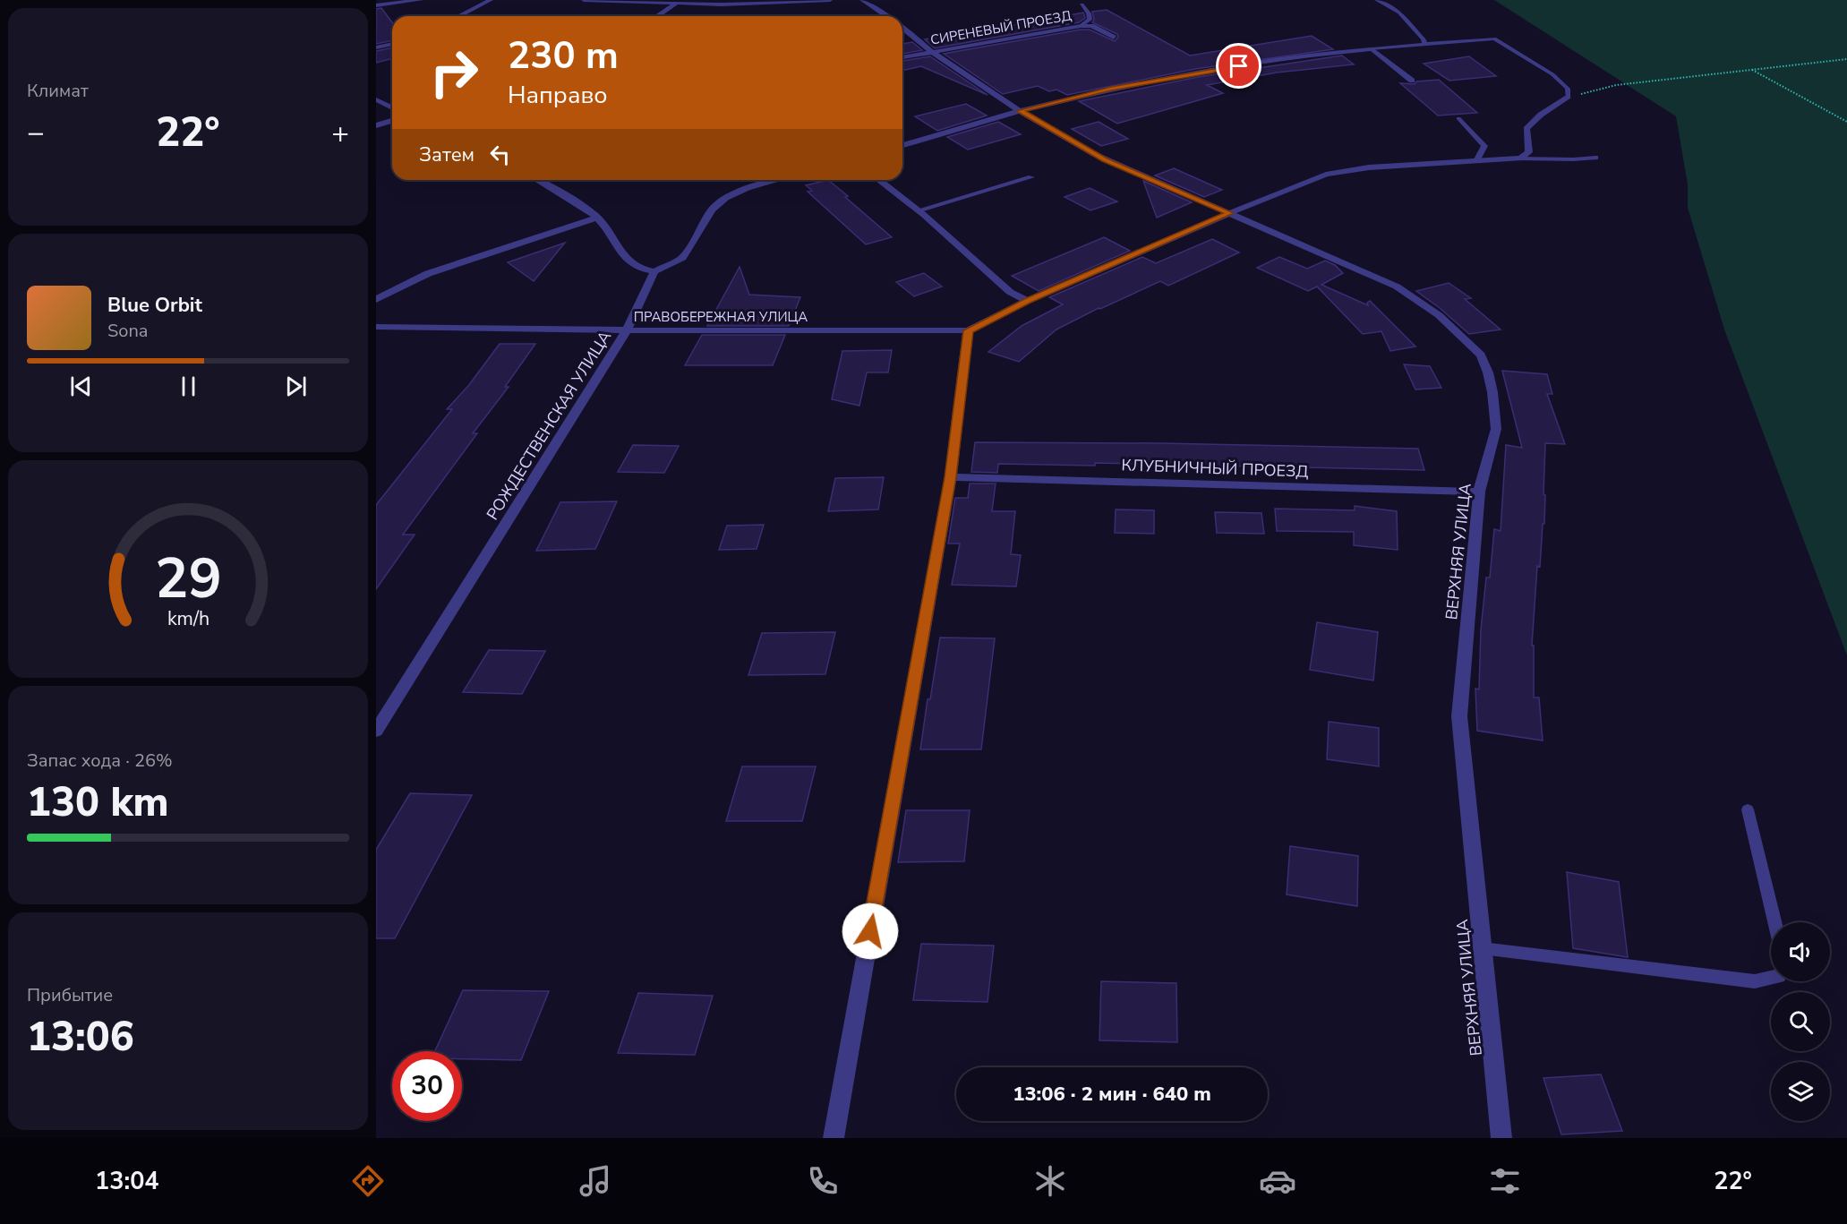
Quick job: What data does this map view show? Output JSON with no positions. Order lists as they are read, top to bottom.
{
  "streets": {
    "street": [
      "СИРЕНЕВЫЙ ПРОЕЗД",
      "ПРАВОБЕРЕЖНАЯ УЛИЦА",
      "РОЖДЕСТВЕНСКАЯ УЛИЦА",
      "КЛУБНИЧНЫЙ ПРОЕЗД",
      "ВЕРХНЯЯ УЛИЦА"
    ]
  },
  "crossings": [
    ["СИРЕНЕВЫЙ ПРОЕЗД", "ВЕРХНЯЯ УЛИЦА"],
    ["ПРАВОБЕРЕЖНАЯ УЛИЦА", "РОЖДЕСТВЕНСКАЯ УЛИЦА"],
    ["КЛУБНИЧНЫЙ ПРОЕЗД", "ВЕРХНЯЯ УЛИЦА"]
  ],
  "page": {
    "tile": [
      "Климат",
      ["Запас хода · 26%", "130 km"],
      ["Прибытие", "13:06"]
    ],
    "turn": ["230 m", "Направо"],
    "heat": ["−", "22°", "+"],
    "then": "Затем",
    "song": ["Blue Orbit", "Sona"],
    "limit": "30",
    "trip": "13:06 · 2 мин · 640 m",
    "tabs": ["13:04", "22°"],
    "gauge": ["29", "km/h"]
  }
}
